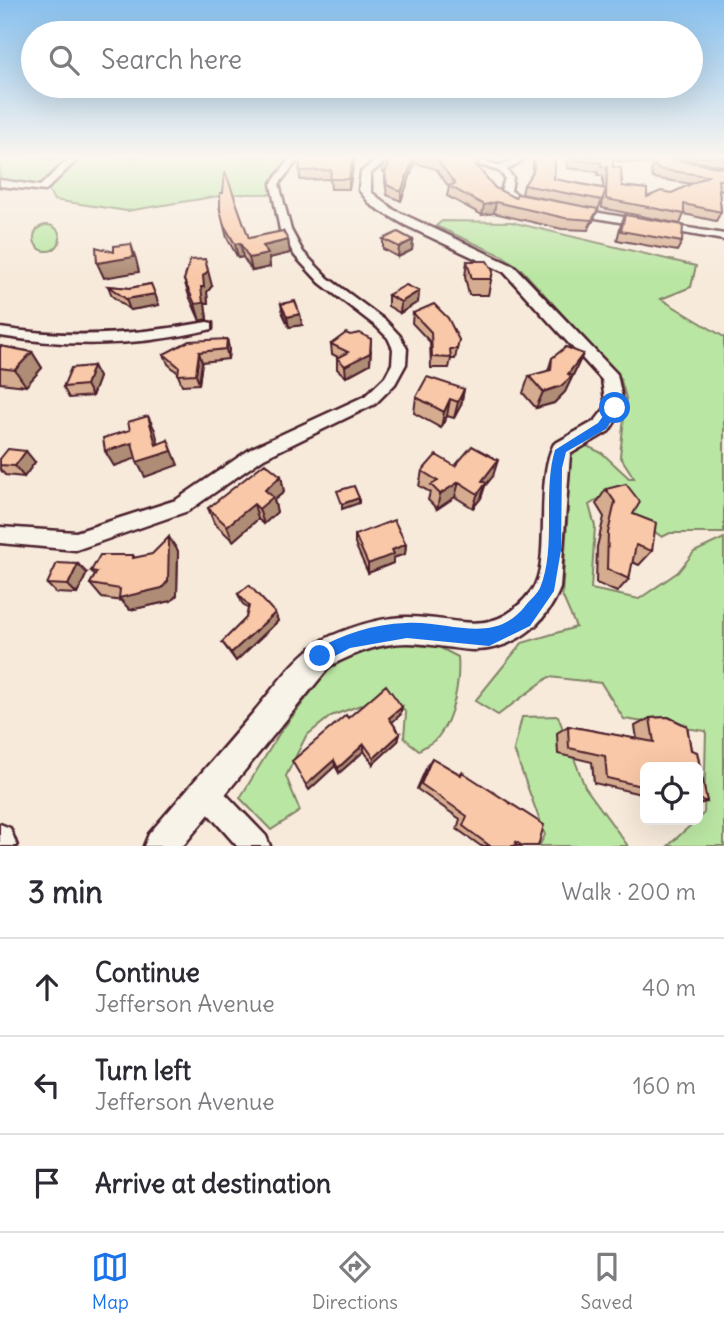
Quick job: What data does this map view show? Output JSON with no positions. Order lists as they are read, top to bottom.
{
  "page": {
    "search": "Search here",
    "heading": ["3 min", "Walk · 200 m"],
    "list": [
      ["Continue", "Jefferson Avenue", "40 m"],
      ["Turn left", "Jefferson Avenue", "160 m"],
      "Arrive at destination"
    ],
    "nav": ["Map", "Directions", "Saved"]
  }
}
